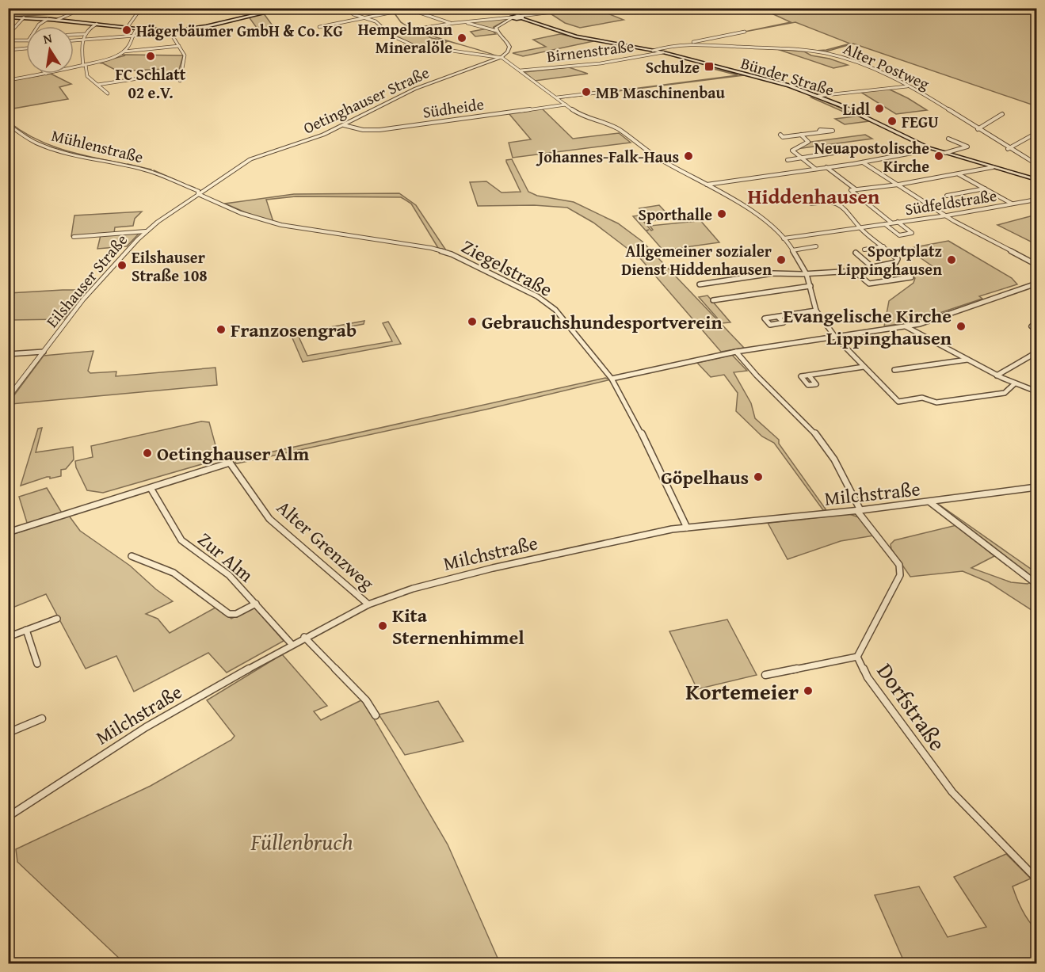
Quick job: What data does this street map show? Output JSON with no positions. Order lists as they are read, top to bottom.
{
  "streets": {
    "main road": ["Bünder Straße"],
    "street": [
      "Birnenstraße",
      "Alter Postweg",
      "Oetinghauser Straße",
      "Südheide",
      "Mühlenstraße",
      "Südfeldstraße",
      "Ziegelstraße",
      "Eilshauser Straße",
      "Milchstraße",
      "Alter Grenzweg",
      "Zur Alm",
      "Dorfstraße"
    ]
  },
  "crossings": [
    ["Birnenstraße", "Bünder Straße"],
    ["Alter Postweg", "Bünder Straße"],
    ["Oetinghauser Straße", "Südheide"],
    ["Oetinghauser Straße", "Mühlenstraße"],
    ["Oetinghauser Straße", "Ziegelstraße"],
    ["Oetinghauser Straße", "Eilshauser Straße"],
    ["Mühlenstraße", "Ziegelstraße"],
    ["Mühlenstraße", "Eilshauser Straße"],
    ["Ziegelstraße", "Eilshauser Straße"],
    ["Ziegelstraße", "Milchstraße"],
    ["Milchstraße", "Alter Grenzweg"],
    ["Milchstraße", "Zur Alm"],
    ["Milchstraße", "Dorfstraße"],
    ["Alter Grenzweg", "Zur Alm"]
  ],
  "districts": ["Hiddenhausen"],
  "parks": ["Füllenbruch"],
  "places": {
    "other": [
      "Hägerbäumer GmbH & Co. KG",
      "Hempelmann Mineralöle",
      "FC Schlatt 02 e.V.",
      "MB Maschinenbau",
      "Lidl",
      "FEGU",
      "Johannes-Falk-Haus",
      "Neuapostolische Kirche",
      "Sporthalle",
      "Allgemeiner sozialer Dienst Hiddenhausen",
      "Sportplatz Lippinghausen",
      "Eilshauser Straße 108",
      "Gebrauchshundesportverein",
      "Evangelische Kirche Lippinghausen",
      "Franzosengrab",
      "Oetinghauser Alm",
      "Göpelhaus",
      "Kita Sternenhimmel",
      "Kortemeier"
    ],
    "transit": ["Schulze"]
  },
  "north": "top"
}
